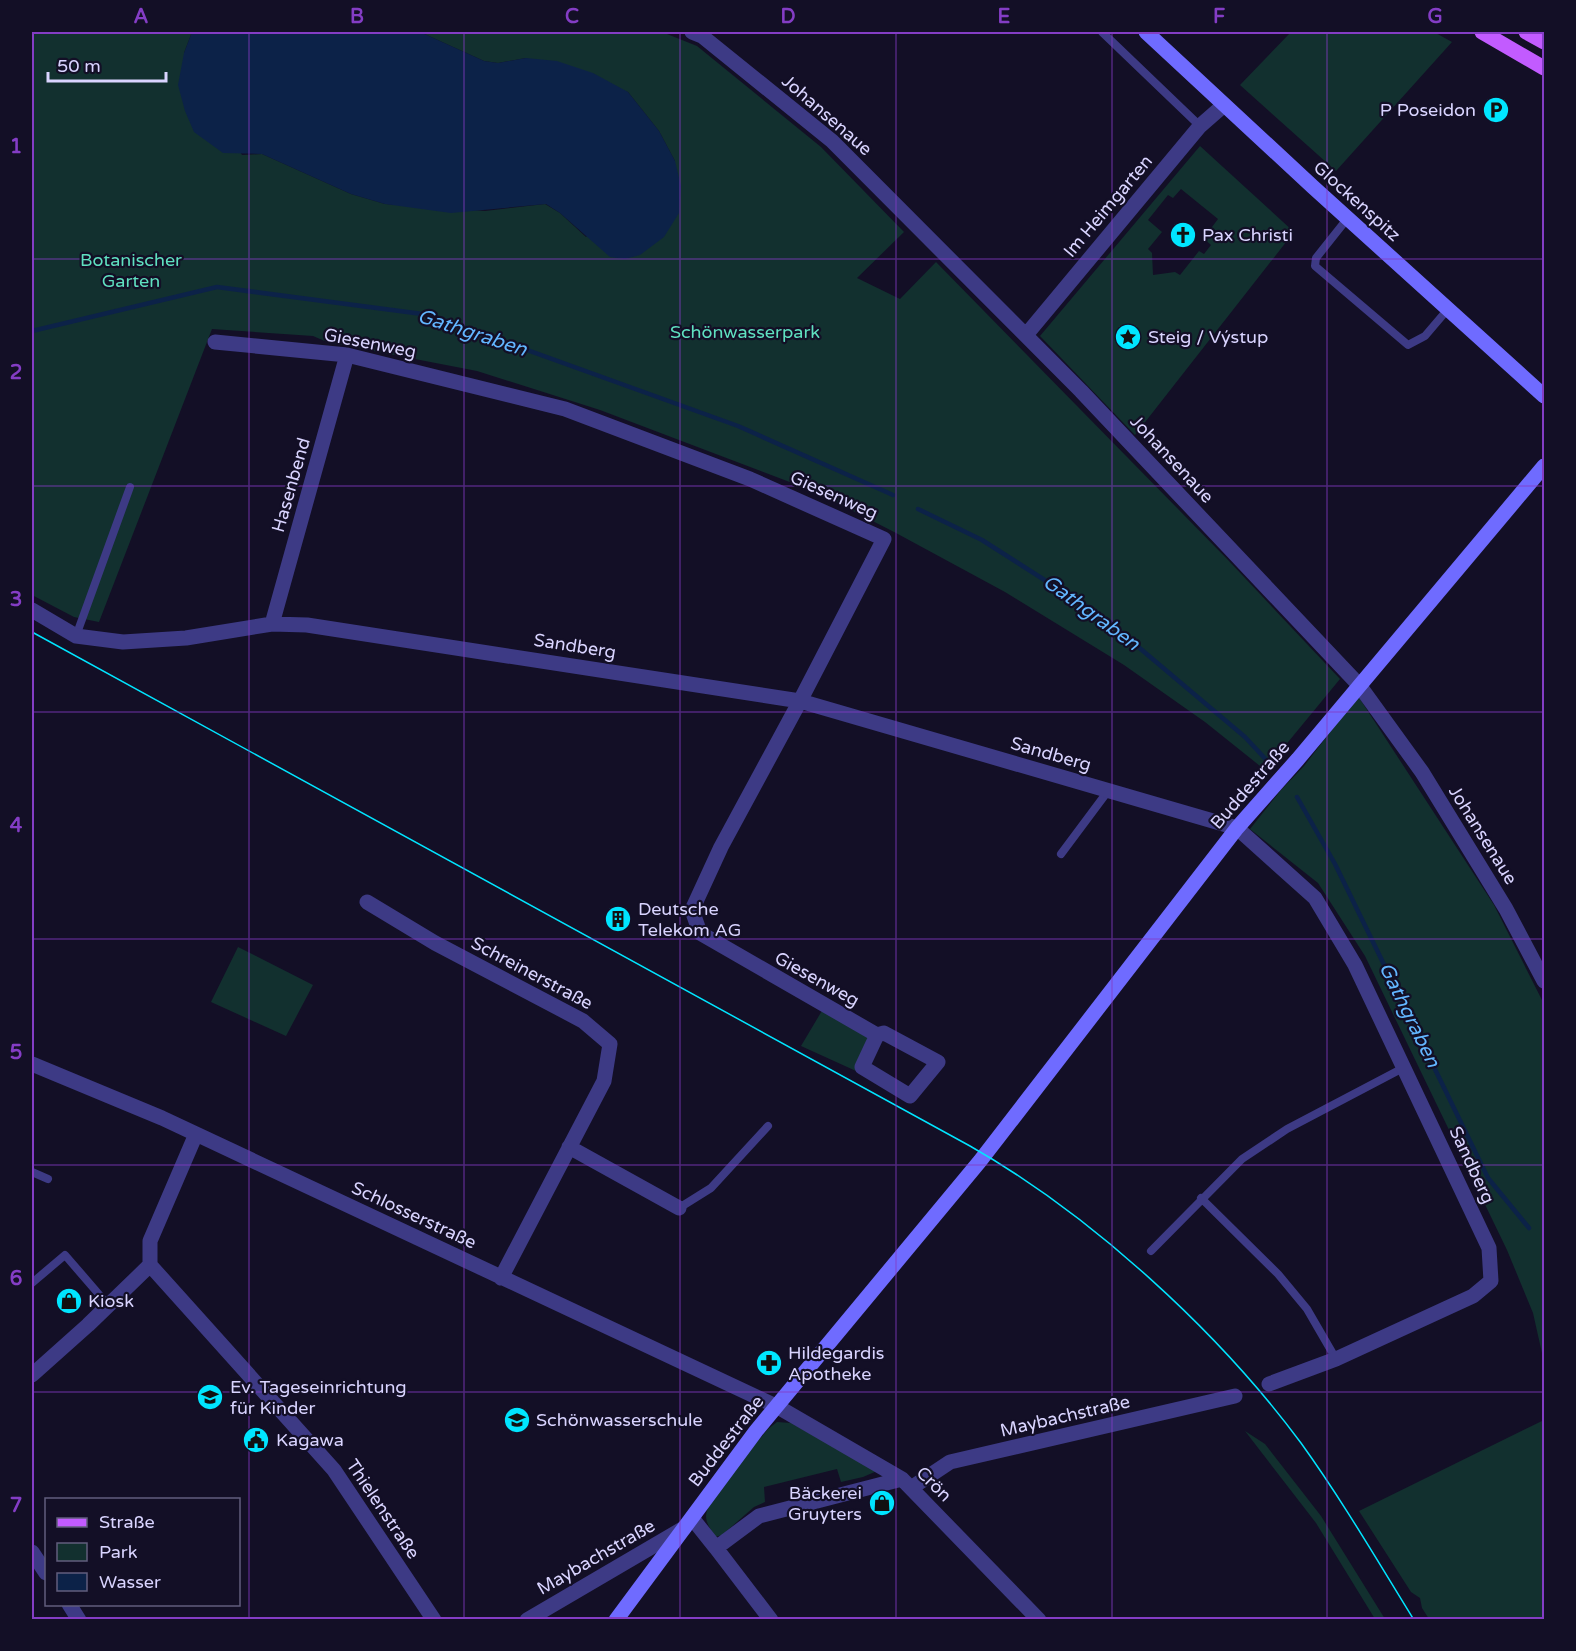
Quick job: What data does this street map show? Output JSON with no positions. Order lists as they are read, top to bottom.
{
  "streets": {
    "main road": ["Glockenspitz", "Buddestraße"],
    "street": [
      "Johansenaue",
      "Im Heimgarten",
      "Giesenweg",
      "Hasenbend",
      "Sandberg",
      "Schreinerstraße",
      "Schlosserstraße",
      "Maybachstraße",
      "Crön",
      "Thielenstraße"
    ]
  },
  "crossings": [
    ["Johansenaue", "Im Heimgarten"],
    ["Johansenaue", "Buddestraße"],
    ["Glockenspitz", "Im Heimgarten"],
    ["Giesenweg", "Hasenbend"],
    ["Giesenweg", "Sandberg"],
    ["Hasenbend", "Sandberg"],
    ["Sandberg", "Buddestraße"],
    ["Buddestraße", "Schlosserstraße"],
    ["Buddestraße", "Maybachstraße"],
    ["Buddestraße", "Crön"],
    ["Schreinerstraße", "Schlosserstraße"],
    ["Schlosserstraße", "Crön"],
    ["Maybachstraße", "Crön"]
  ],
  "water": ["Gathgraben"],
  "parks": ["Botanischer Garten", "Schönwasserpark"],
  "places": {
    "parking": ["P Poseidon"],
    "church": ["Pax Christi"],
    "place": ["Steig / Výstup"],
    "building": ["Deutsche Telekom AG"],
    "shop": ["Kiosk", "Bäckerei Gruyters"],
    "pharmacy": ["Hildegardis Apotheke"],
    "school or university": ["Ev. Tageseinrichtung für Kinder", "Schönwasserschule"],
    "public building": ["Kagawa"]
  },
  "legend": ["Straße", "Park", "Wasser"],
  "scale_bar": "50 m",
  "grid": {
    "columns": [
      "A",
      "B",
      "C",
      "D",
      "E",
      "F",
      "G"
    ],
    "rows": [
      "1",
      "2",
      "3",
      "4",
      "5",
      "6",
      "7"
    ]
  }
}
